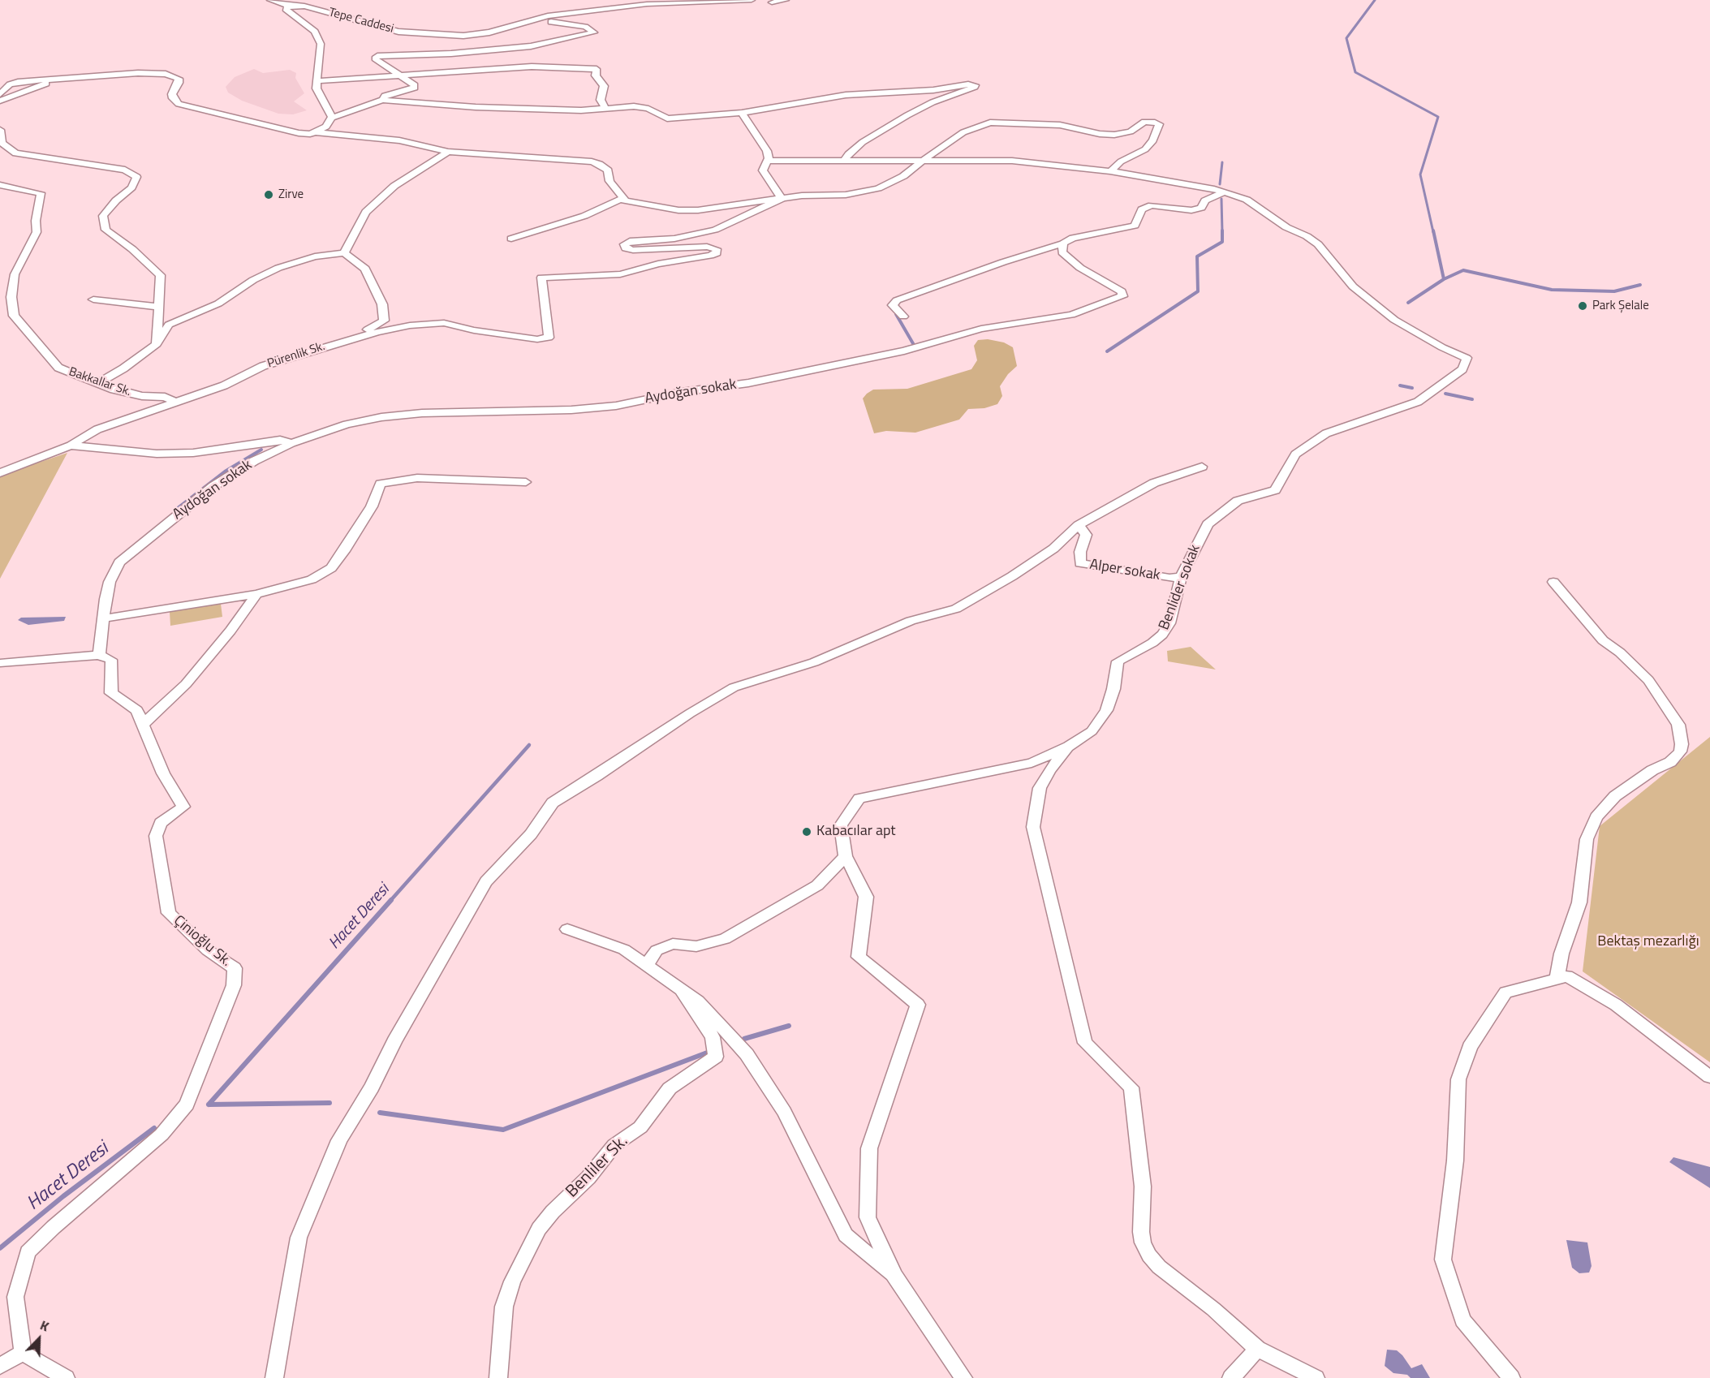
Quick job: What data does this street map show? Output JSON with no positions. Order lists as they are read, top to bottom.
{
  "streets": {
    "street": [
      "Tepe Caddesi",
      "Pürenlik Sk.",
      "Bakkallar Sk.",
      "Aydoğan sokak",
      "Alper sokak",
      "Benlider sokak",
      "Çinioğlu Sk.",
      "Benliler Sk."
    ]
  },
  "crossings": [
    ["Pürenlik Sk.", "Bakkallar Sk."],
    ["Aydoğan sokak", "Çinioğlu Sk."],
    ["Alper sokak", "Benlider sokak"]
  ],
  "water": ["Hacet Deresi"],
  "parks": ["Bektaş mezarlığı"],
  "places": ["Zirve", "Park Şelale", "Kabacılar apt"],
  "north": "top right"
}
